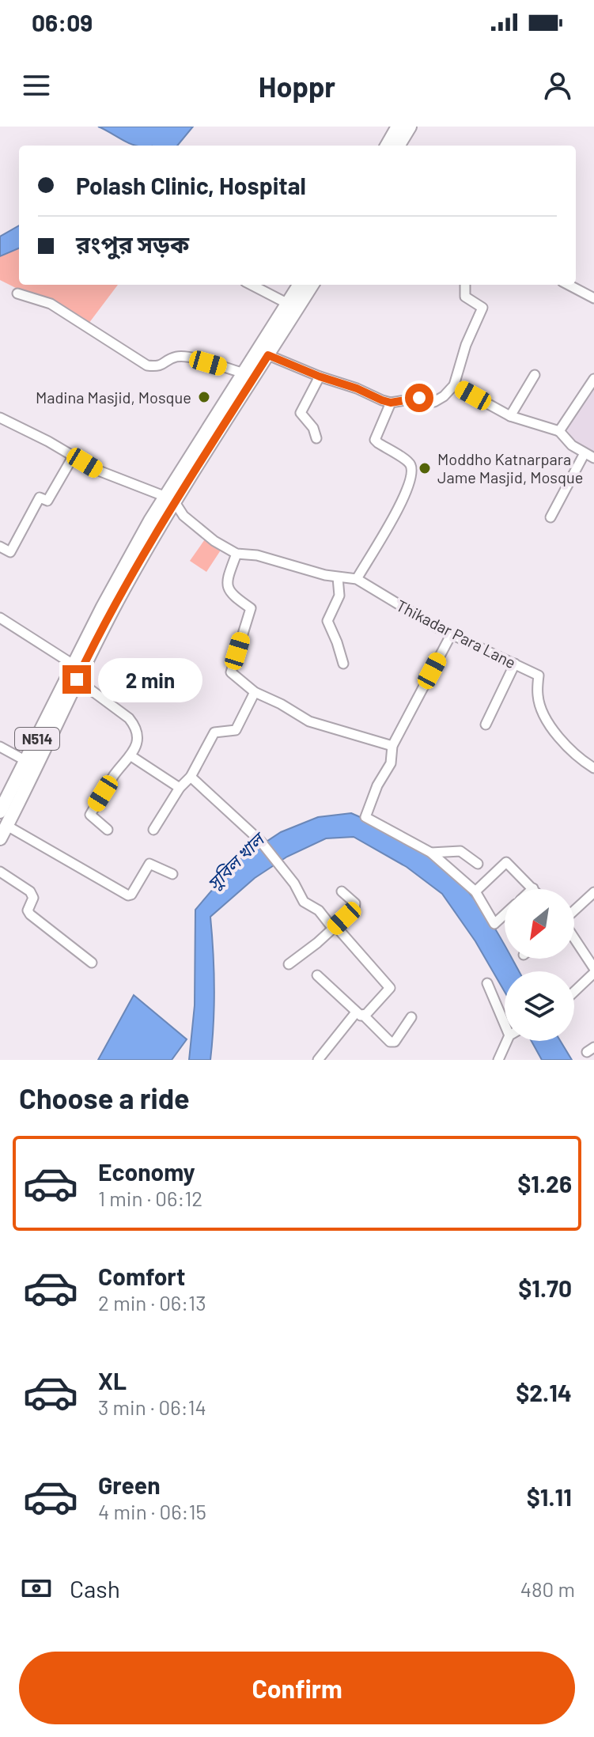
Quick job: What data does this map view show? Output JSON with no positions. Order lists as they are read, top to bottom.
{
  "streets": {
    "highway": ["N514"],
    "street": ["Thikadar Para Lane"]
  },
  "crossings": [
    ["Thikadar Para Lane", "N514"]
  ],
  "water": ["সুবিল খাল"],
  "places": ["Madina Masjid, Mosque", "Moddho Katnarpara Jame Masjid, Mosque"],
  "north": "bottom left",
  "page": {
    "status": "06:09",
    "header": "Hoppr",
    "banner": ["Polash Clinic, Hospital", "রংপুর সড়ক"],
    "bubble": "2 min",
    "heading": "Choose a ride",
    "list": [
      {
        "name": "Economy",
        "note": "1 min · 06:12",
        "value": "$1.26"
      },
      {
        "name": "Comfort",
        "note": "2 min · 06:13",
        "value": "$1.70"
      },
      {
        "name": "XL",
        "note": "3 min · 06:14",
        "value": "$2.14"
      },
      {
        "name": "Green",
        "note": "4 min · 06:15",
        "value": "$1.11"
      }
    ],
    "pay": ["Cash", "480 m"],
    "buttons": "Confirm"
  }
}
